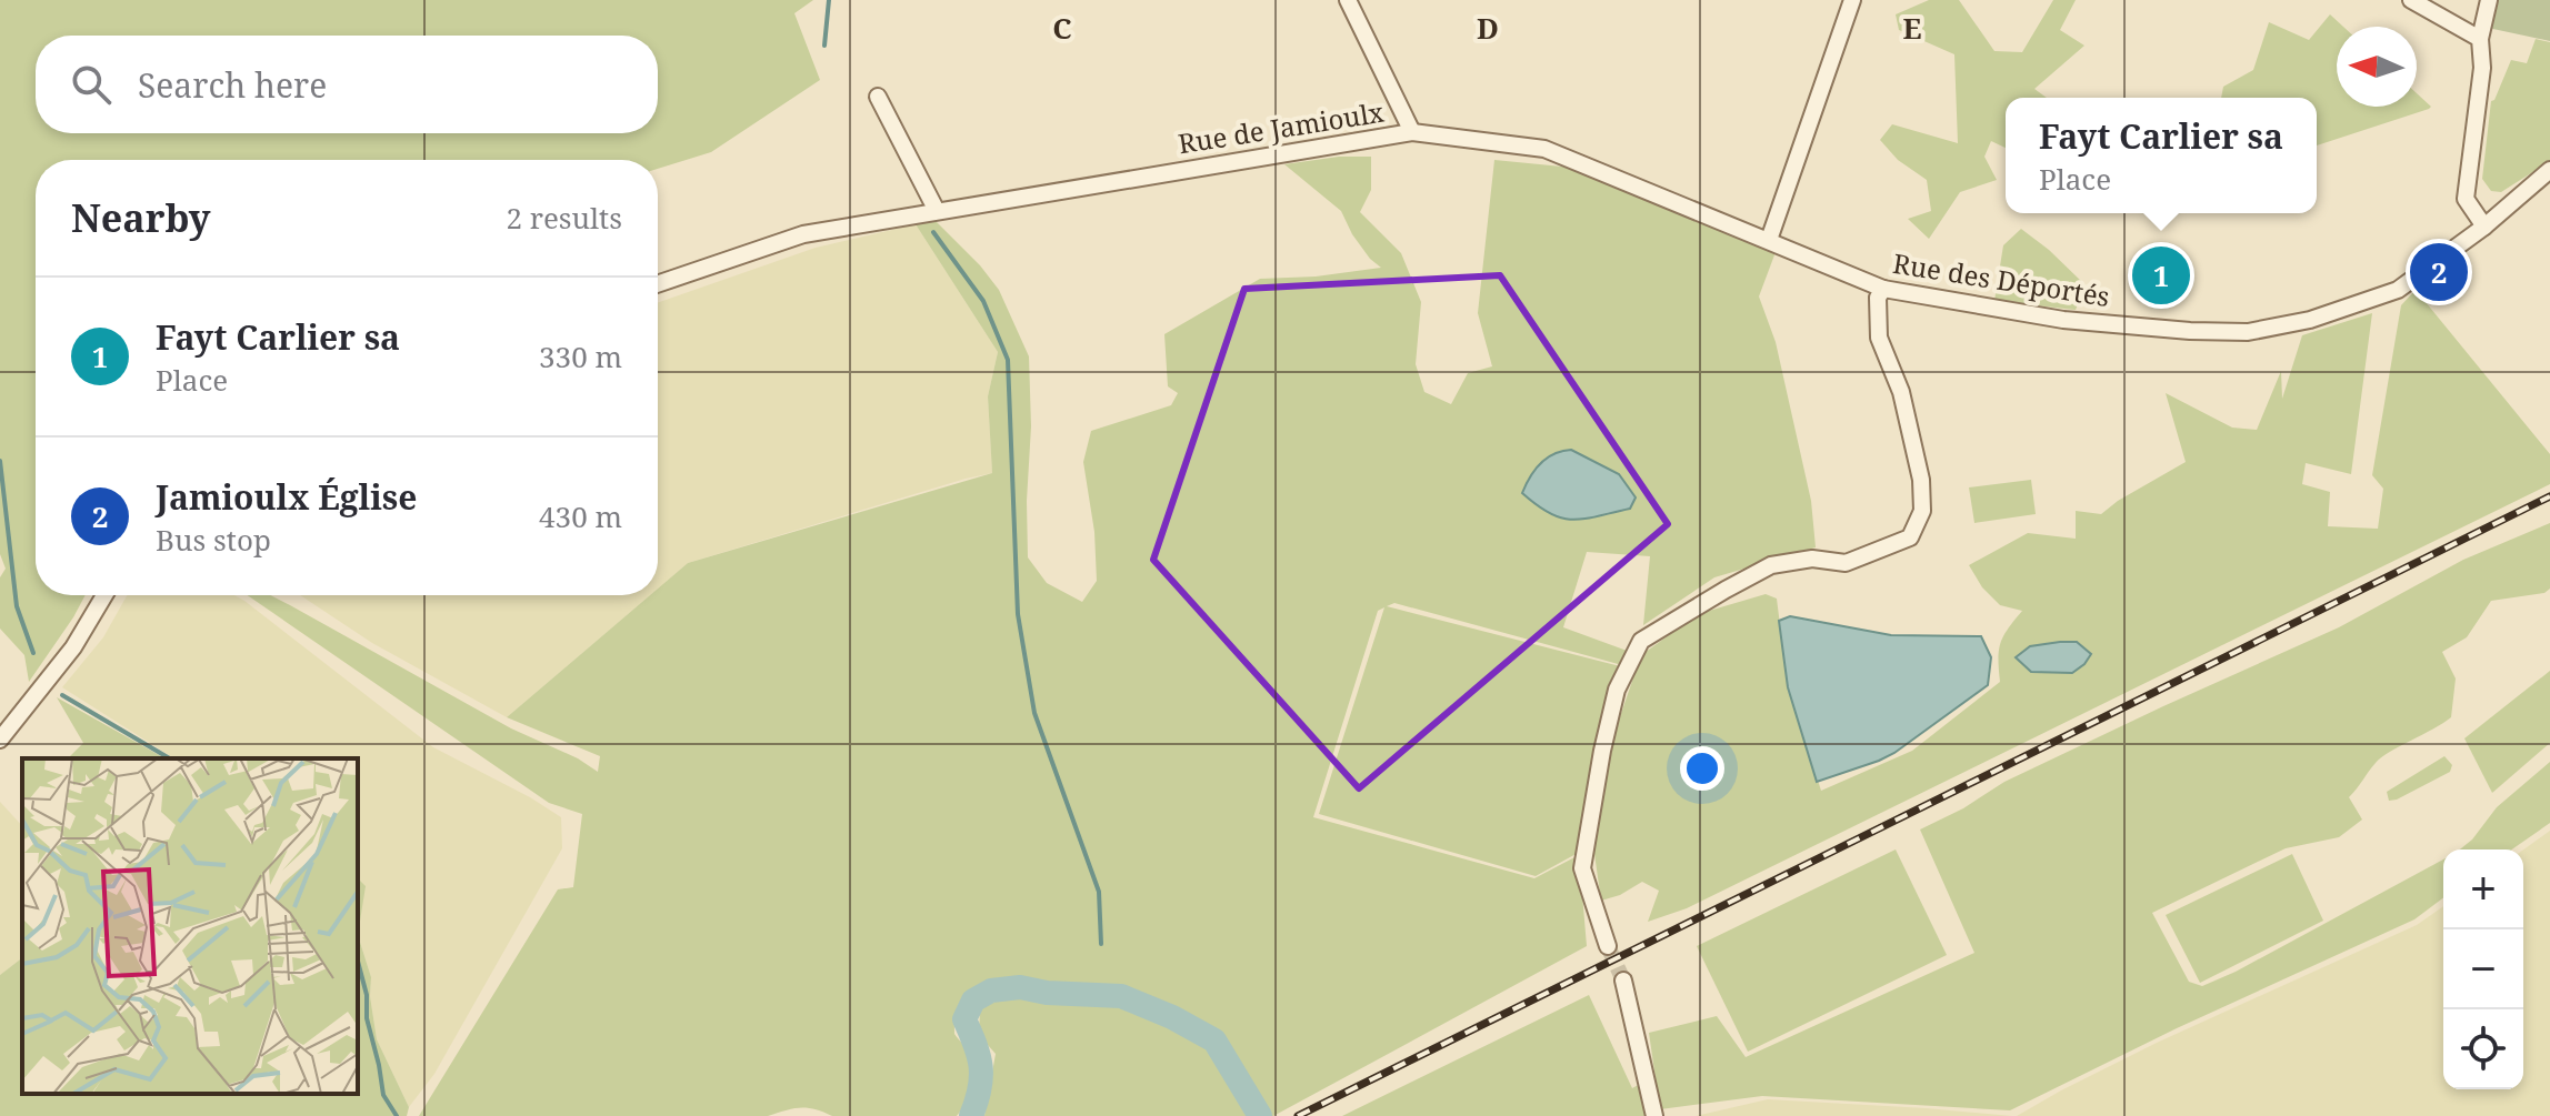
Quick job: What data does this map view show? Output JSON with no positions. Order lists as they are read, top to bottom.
{
  "streets": {
    "street": ["Rue de Jamioulx", "Rue des Déportés"]
  },
  "crossings": [
    ["Rue de Jamioulx", "Rue des Déportés"]
  ],
  "north": "left",
  "page": {
    "search": "Search here",
    "popup": ["Fayt Carlier sa", "Place"],
    "heading": ["Nearby", "2 results"],
    "pins": ["2", "1"],
    "list": [
      {
        "mark": "1",
        "name": "Fayt Carlier sa",
        "note": "Place",
        "value": "330 m"
      },
      {
        "mark": "2",
        "name": "Jamioulx Église",
        "note": "Bus stop",
        "value": "430 m"
      }
    ],
    "map_buttons": ["+", "−"]
  },
  "grid": {
    "columns": ["C", "D", "E"]
  }
}
